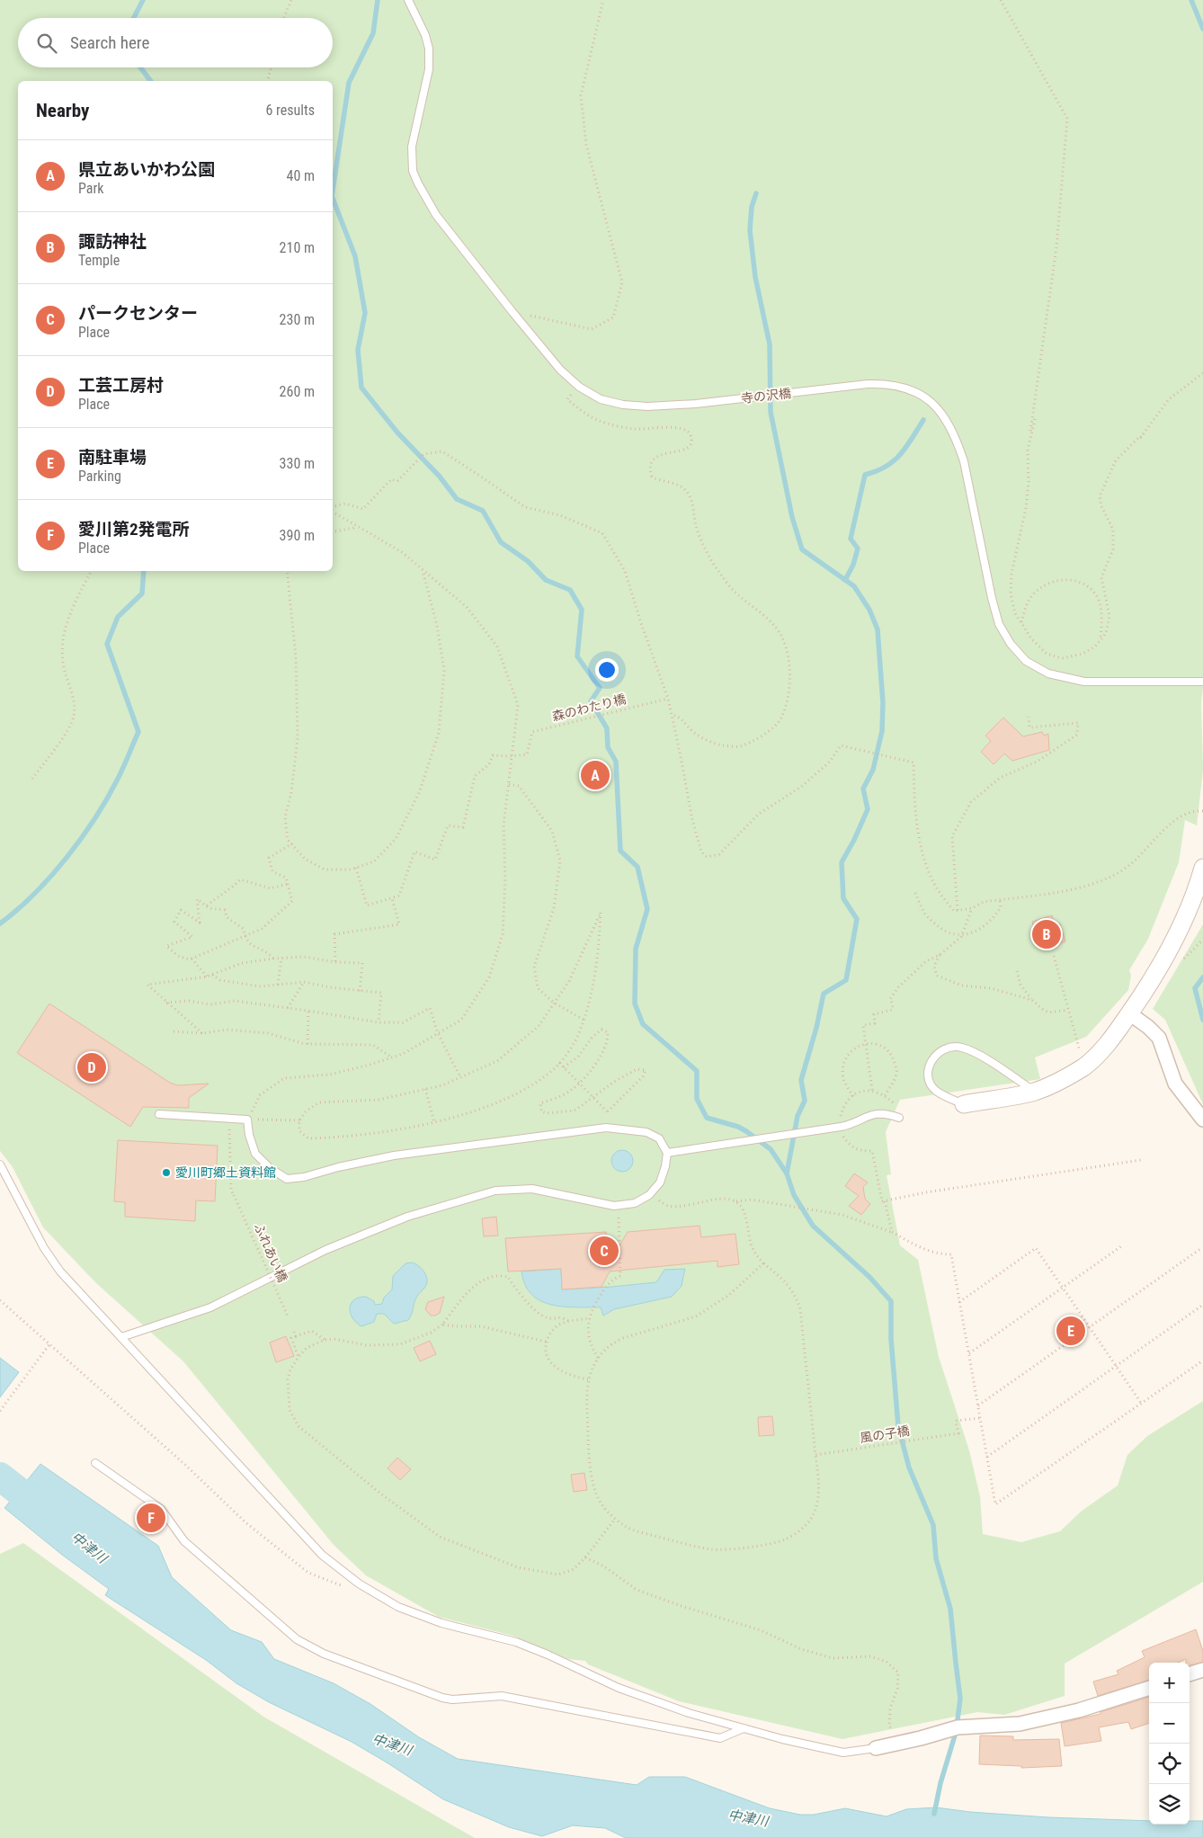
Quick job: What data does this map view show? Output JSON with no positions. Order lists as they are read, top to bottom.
{
  "streets": {
    "lane": ["寺の沢橋"],
    "path": ["森のわたり橋", "ふれあい橋", "風の子橋"]
  },
  "water": ["中津川"],
  "places": ["愛川町郷土資料館"],
  "page": {
    "search": "Search here",
    "heading": ["Nearby", "6 results"],
    "list": [
      {
        "mark": "A",
        "name": "県立あいかわ公園",
        "note": "Park",
        "value": "40 m"
      },
      {
        "mark": "B",
        "name": "諏訪神社",
        "note": "Temple",
        "value": "210 m"
      },
      {
        "mark": "C",
        "name": "パークセンター",
        "note": "Place",
        "value": "230 m"
      },
      {
        "mark": "D",
        "name": "工芸工房村",
        "note": "Place",
        "value": "260 m"
      },
      {
        "mark": "E",
        "name": "南駐車場",
        "note": "Parking",
        "value": "330 m"
      },
      {
        "mark": "F",
        "name": "愛川第2発電所",
        "note": "Place",
        "value": "390 m"
      }
    ],
    "pins": [
      "A",
      "B",
      "D",
      "C",
      "E",
      "F"
    ],
    "map_buttons": ["+", "−"]
  }
}
